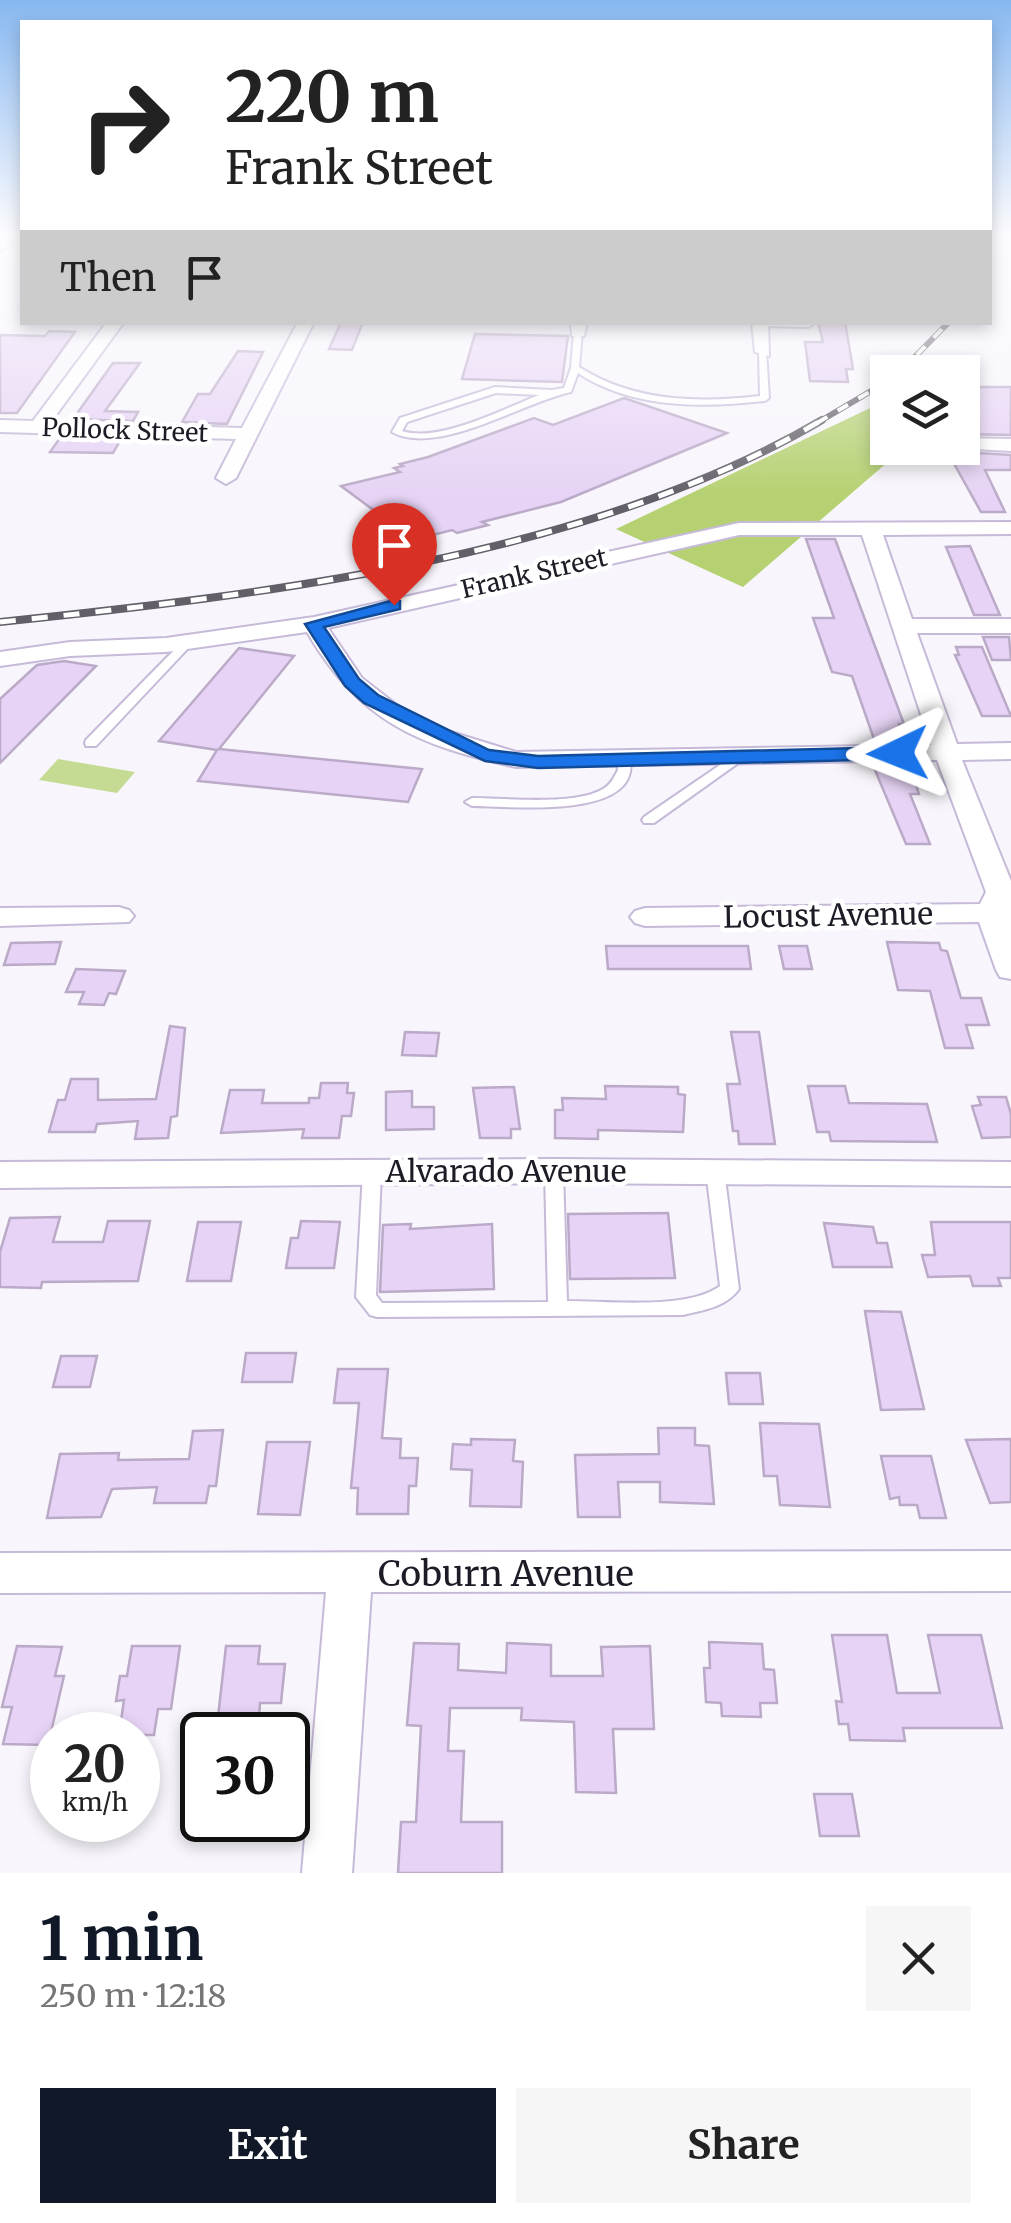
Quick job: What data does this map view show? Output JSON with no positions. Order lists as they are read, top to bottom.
{
  "streets": {
    "street": [
      "Pollock Street",
      "Frank Street",
      "Locust Avenue",
      "Alvarado Avenue",
      "Coburn Avenue"
    ]
  },
  "page": {
    "turn": ["220 m", "Frank Street"],
    "then": "Then",
    "speed": "20 km/h",
    "limit": "30",
    "heading": ["1 min", "250 m · 12:18"],
    "buttons": ["Exit", "Share"]
  }
}
